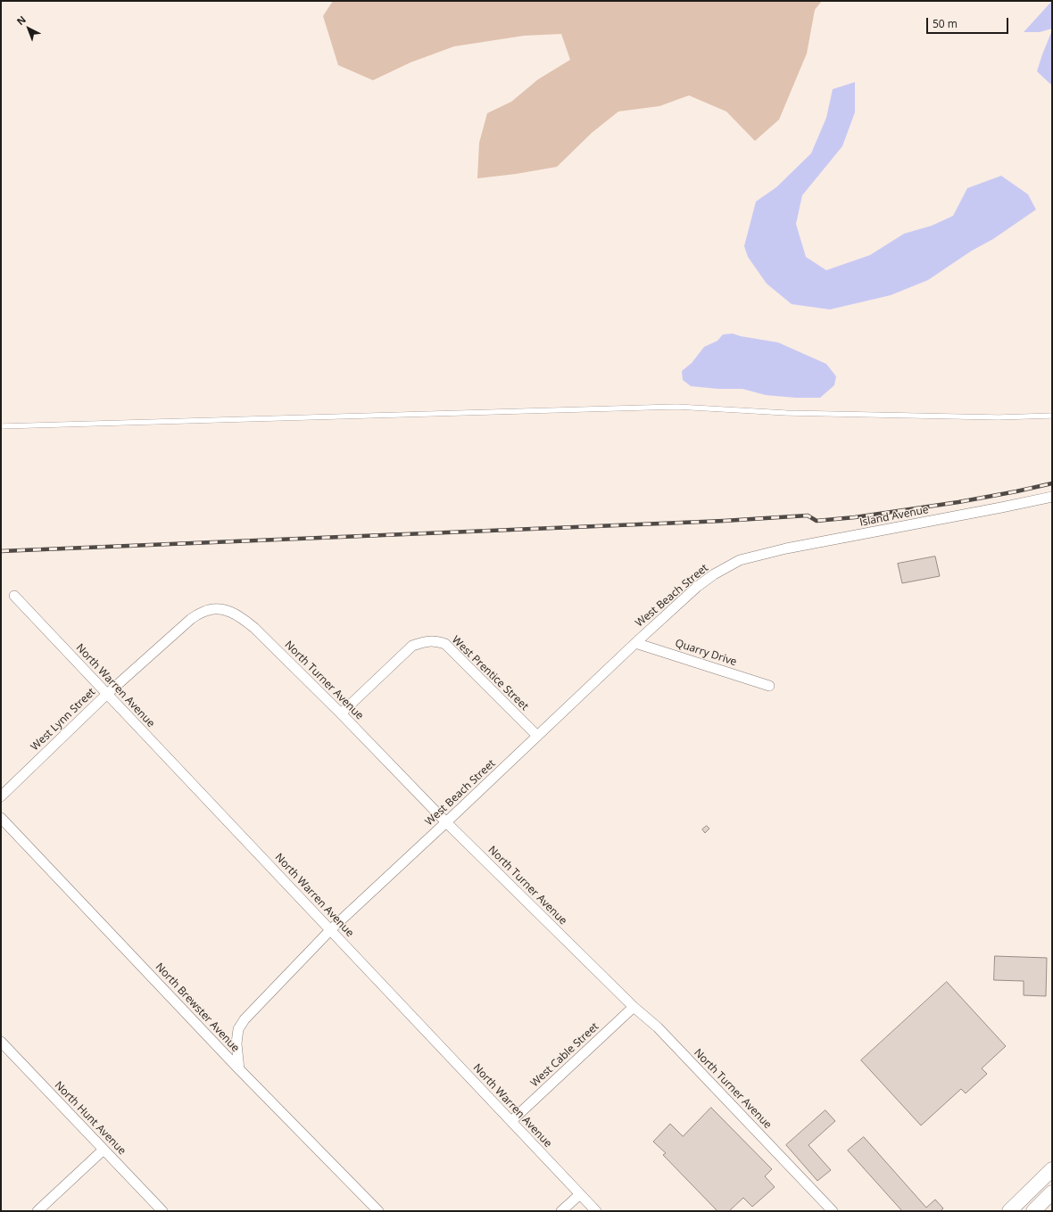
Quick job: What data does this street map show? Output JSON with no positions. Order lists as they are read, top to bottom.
{
  "streets": {
    "street": [
      "Island Avenue",
      "West Beach Street",
      "Quarry Drive",
      "West Prentice Street",
      "North Turner Avenue",
      "North Warren Avenue",
      "West Lynn Street",
      "North Brewster Avenue",
      "West Cable Street",
      "North Hunt Avenue"
    ]
  },
  "crossings": [
    ["Island Avenue", "West Beach Street"],
    ["West Beach Street", "Quarry Drive"],
    ["West Beach Street", "West Prentice Street"],
    ["West Beach Street", "North Turner Avenue"],
    ["West Beach Street", "North Warren Avenue"],
    ["West Beach Street", "North Brewster Avenue"],
    ["West Prentice Street", "North Turner Avenue"],
    ["North Turner Avenue", "West Lynn Street"],
    ["North Turner Avenue", "West Cable Street"],
    ["North Warren Avenue", "West Lynn Street"],
    ["North Warren Avenue", "West Cable Street"]
  ],
  "scale_bar": "50 m",
  "north": "top left"
}
